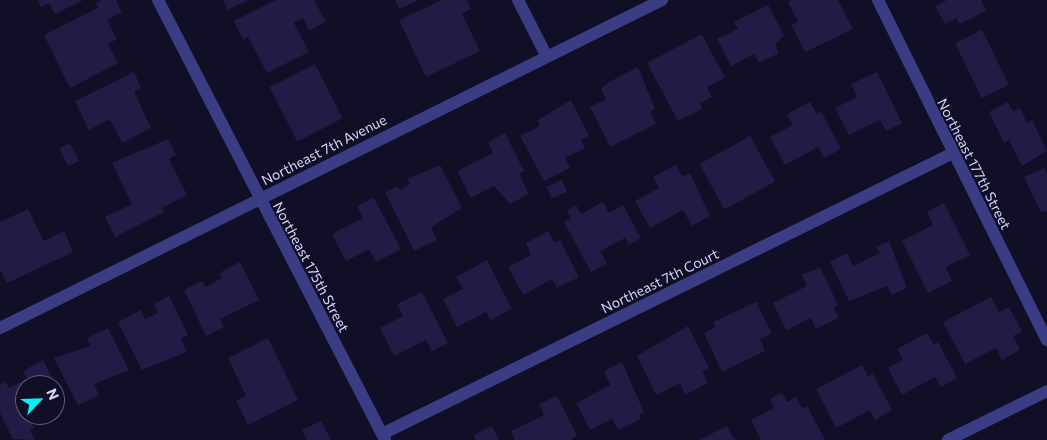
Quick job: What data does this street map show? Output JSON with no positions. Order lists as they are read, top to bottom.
{
  "streets": {
    "street": [
      "Northeast 7th Avenue",
      "Northeast 177th Street",
      "Northeast 175th Street",
      "Northeast 7th Court"
    ]
  },
  "crossings": [
    ["Northeast 7th Avenue", "Northeast 175th Street"],
    ["Northeast 177th Street", "Northeast 7th Court"],
    ["Northeast 175th Street", "Northeast 7th Court"]
  ],
  "north": "top right"
}
